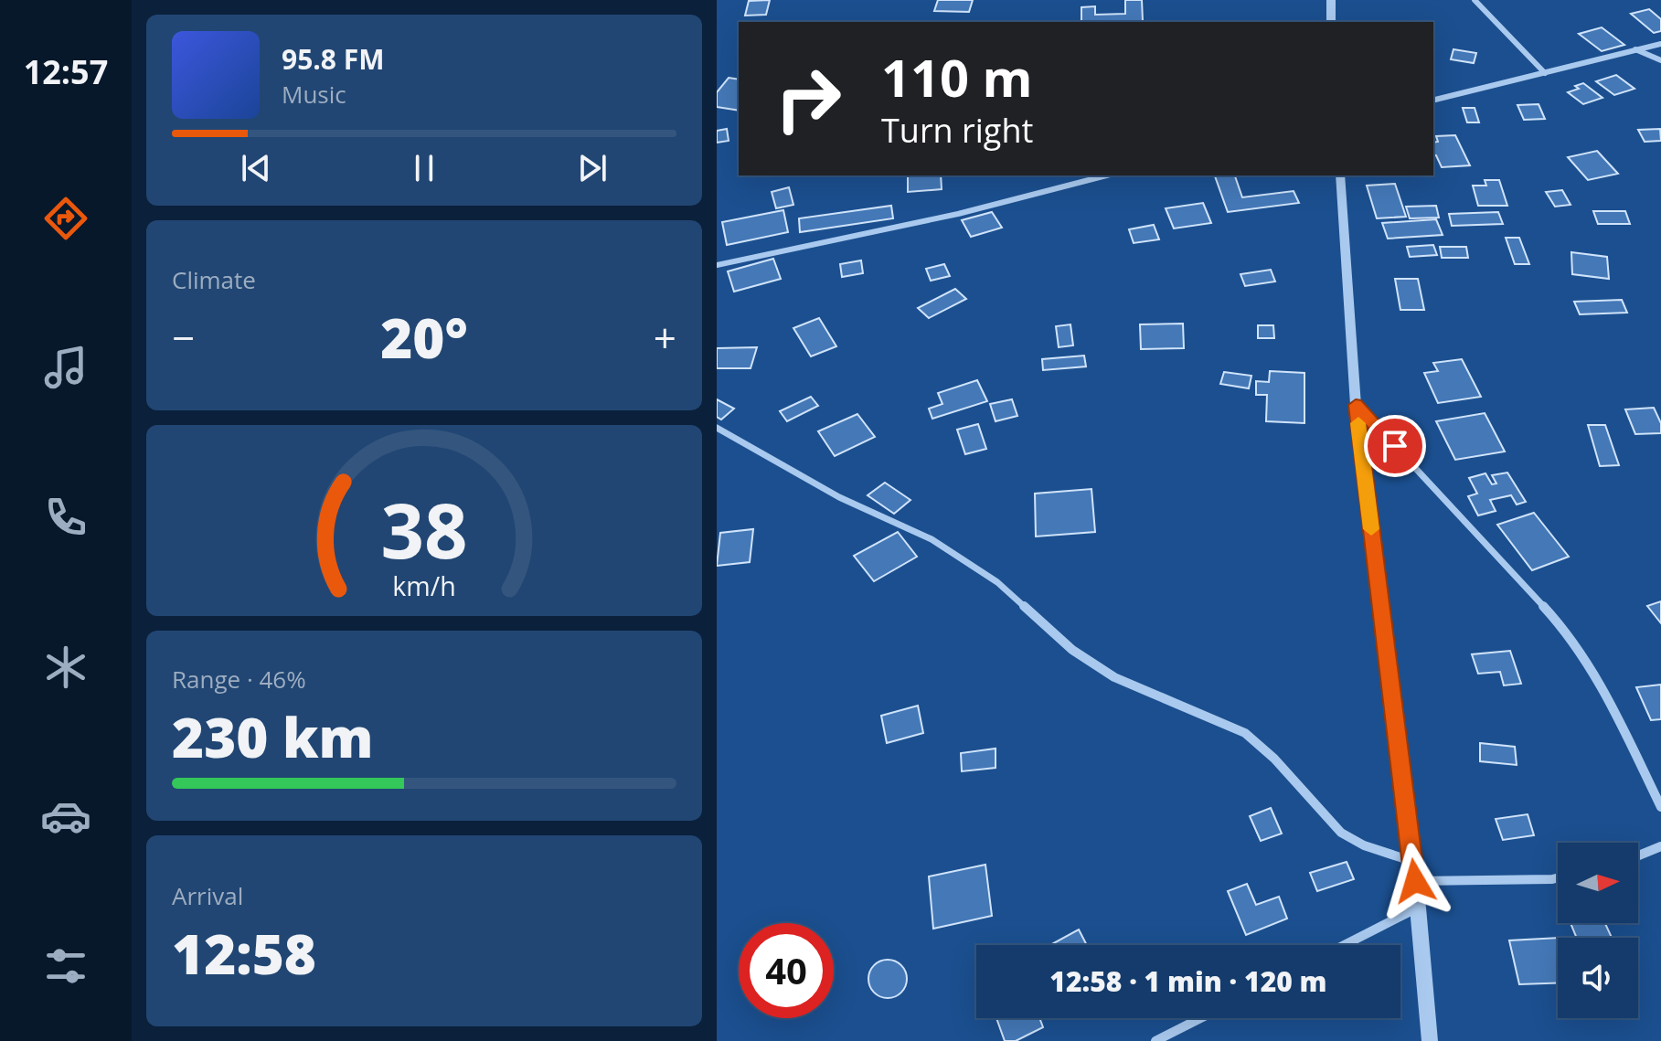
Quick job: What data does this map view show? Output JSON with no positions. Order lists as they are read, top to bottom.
{
  "north": "right",
  "page": {
    "tabs": "12:57",
    "turn": ["110 m", "Turn right"],
    "song": ["95.8 FM", "Music"],
    "tile": [
      "Climate",
      ["Range · 46%", "230 km"],
      ["Arrival", "12:58"]
    ],
    "heat": ["−", "20°", "+"],
    "limit": "40",
    "trip": "12:58 · 1 min · 120 m",
    "gauge": ["38", "km/h"]
  }
}
